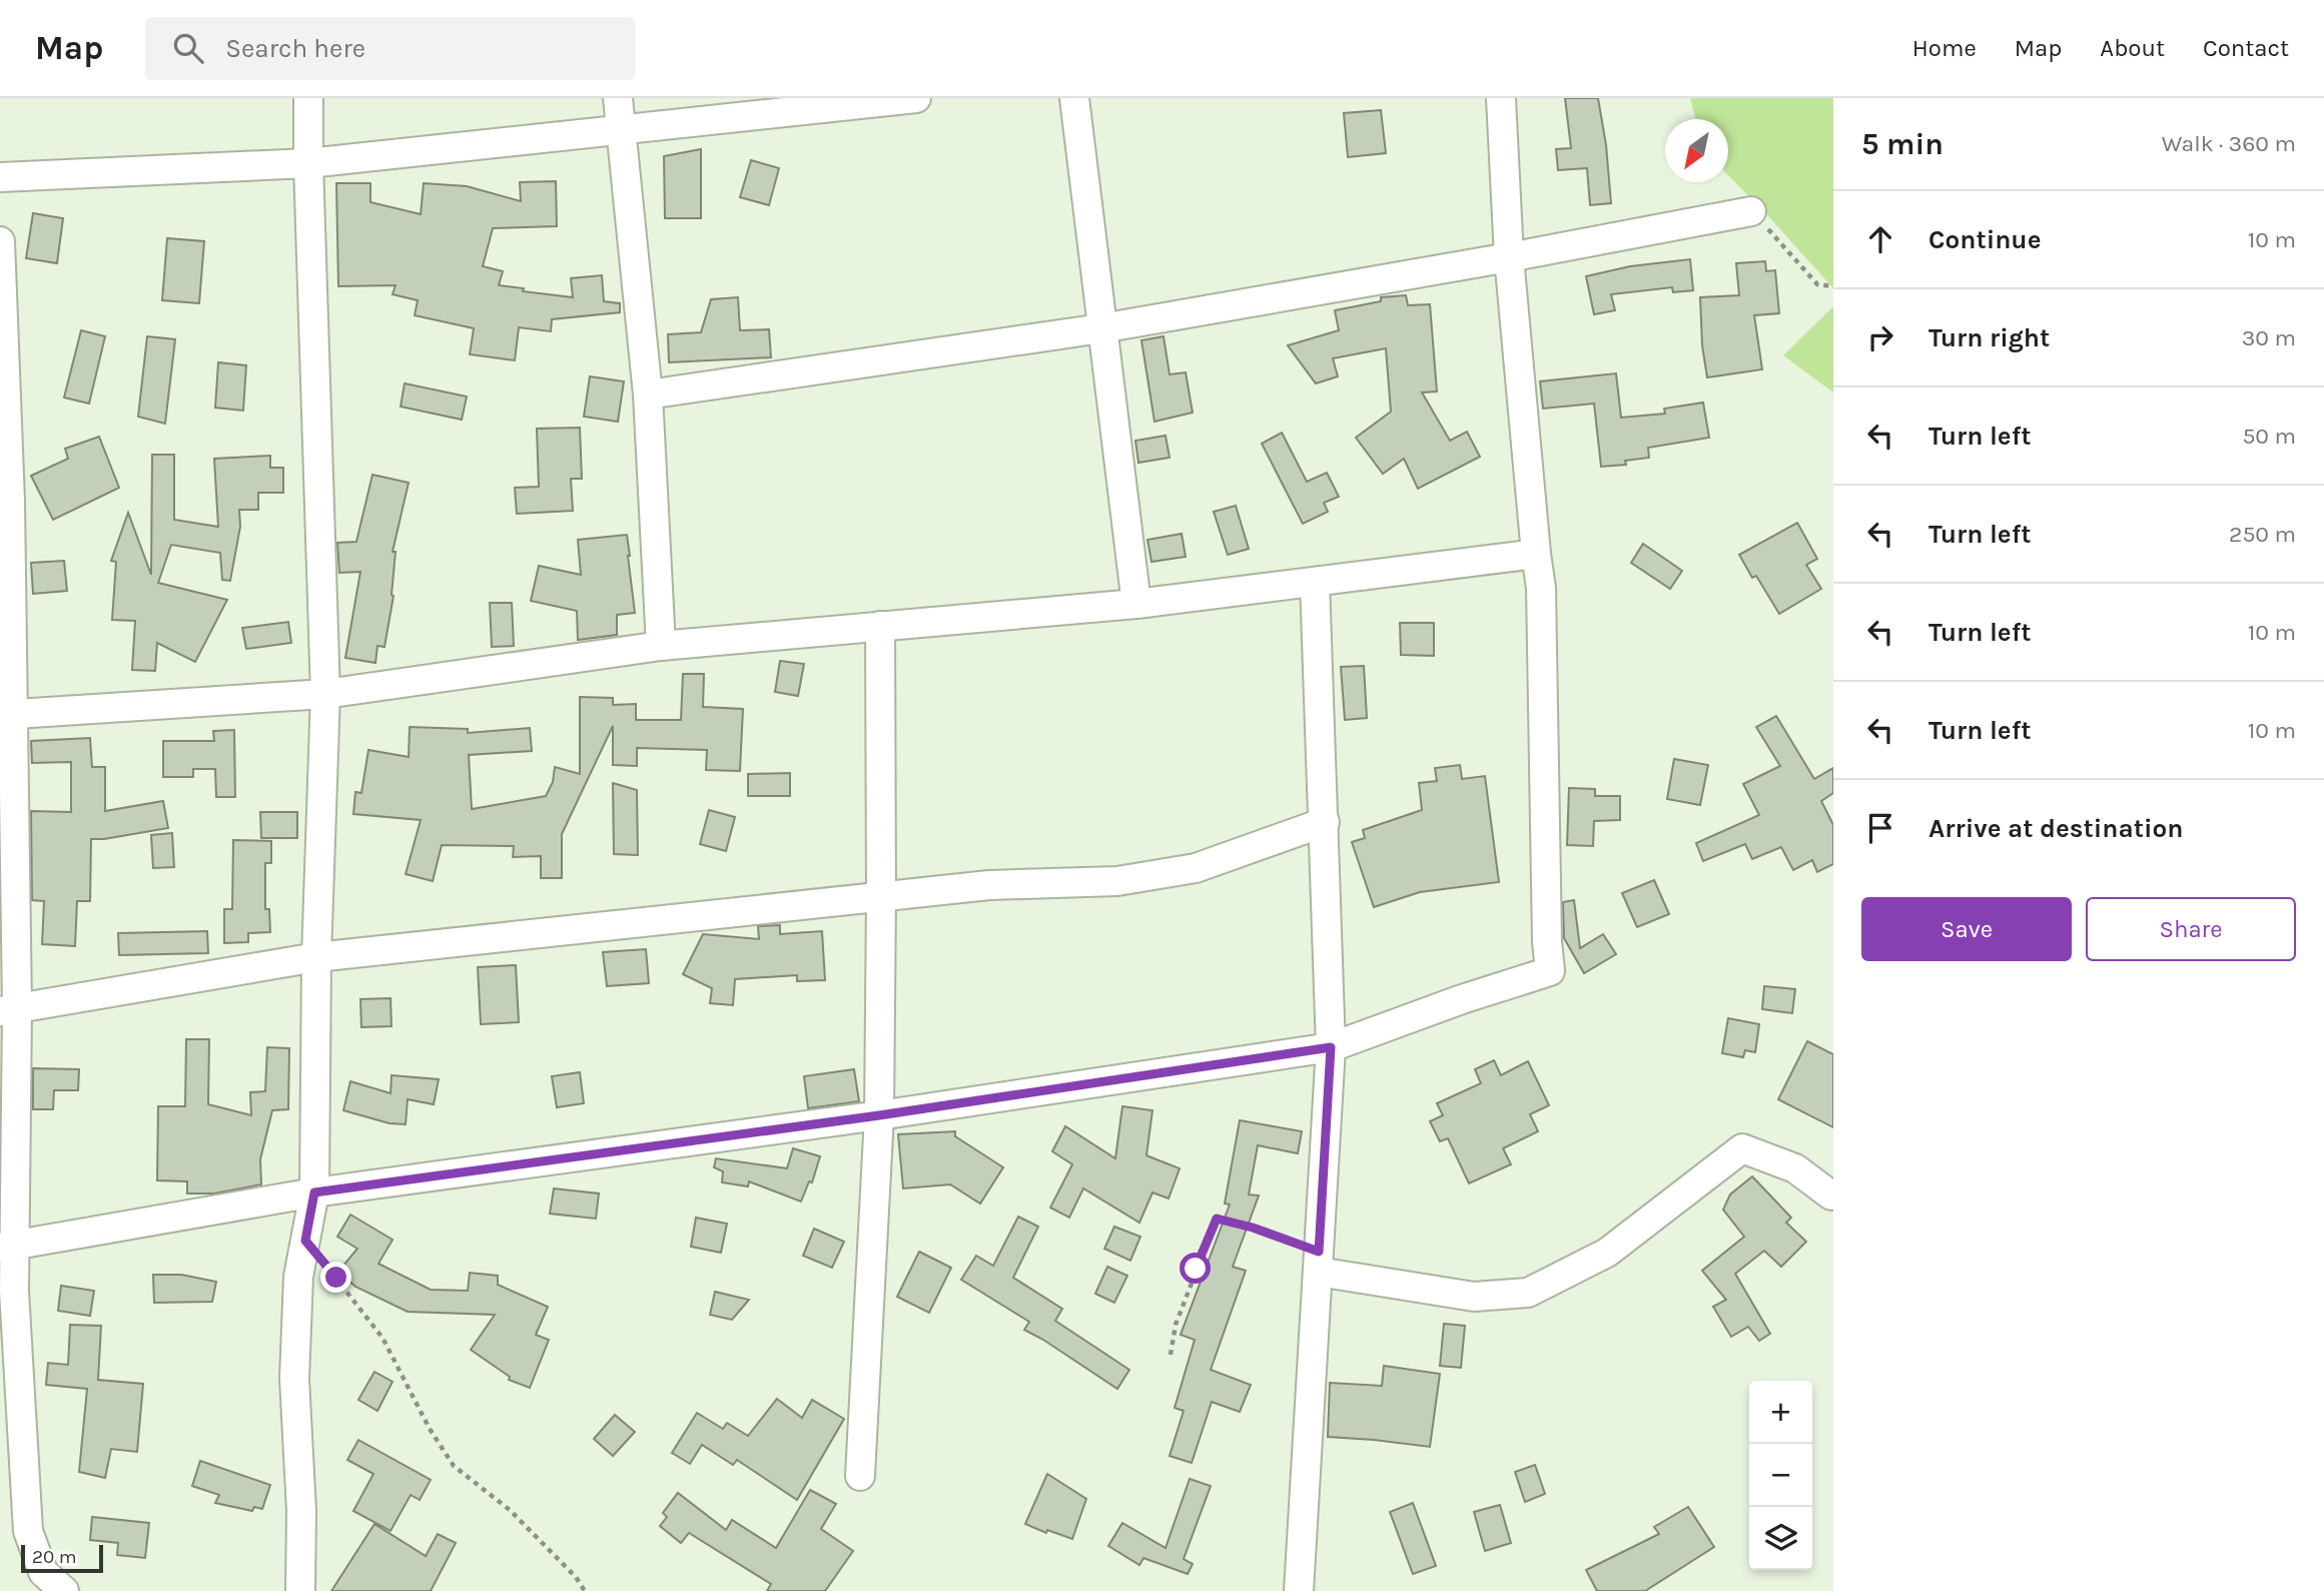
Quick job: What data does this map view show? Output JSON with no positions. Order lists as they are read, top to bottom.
{
  "scale_bar": "20 m",
  "north": "bottom left",
  "page": {
    "header": "Map",
    "search": "Search here",
    "nav": [
      "Home",
      "Map",
      "About",
      "Contact"
    ],
    "heading": ["5 min", "Walk · 360 m"],
    "list": [
      ["Continue", "10 m"],
      ["Turn right", "30 m"],
      ["Turn left", "50 m"],
      ["Turn left", "250 m"],
      ["Turn left", "10 m"],
      ["Turn left", "10 m"],
      "Arrive at destination"
    ],
    "buttons": ["Save", "Share"],
    "map_buttons": ["+", "−"],
    "scale": "20 m"
  }
}
